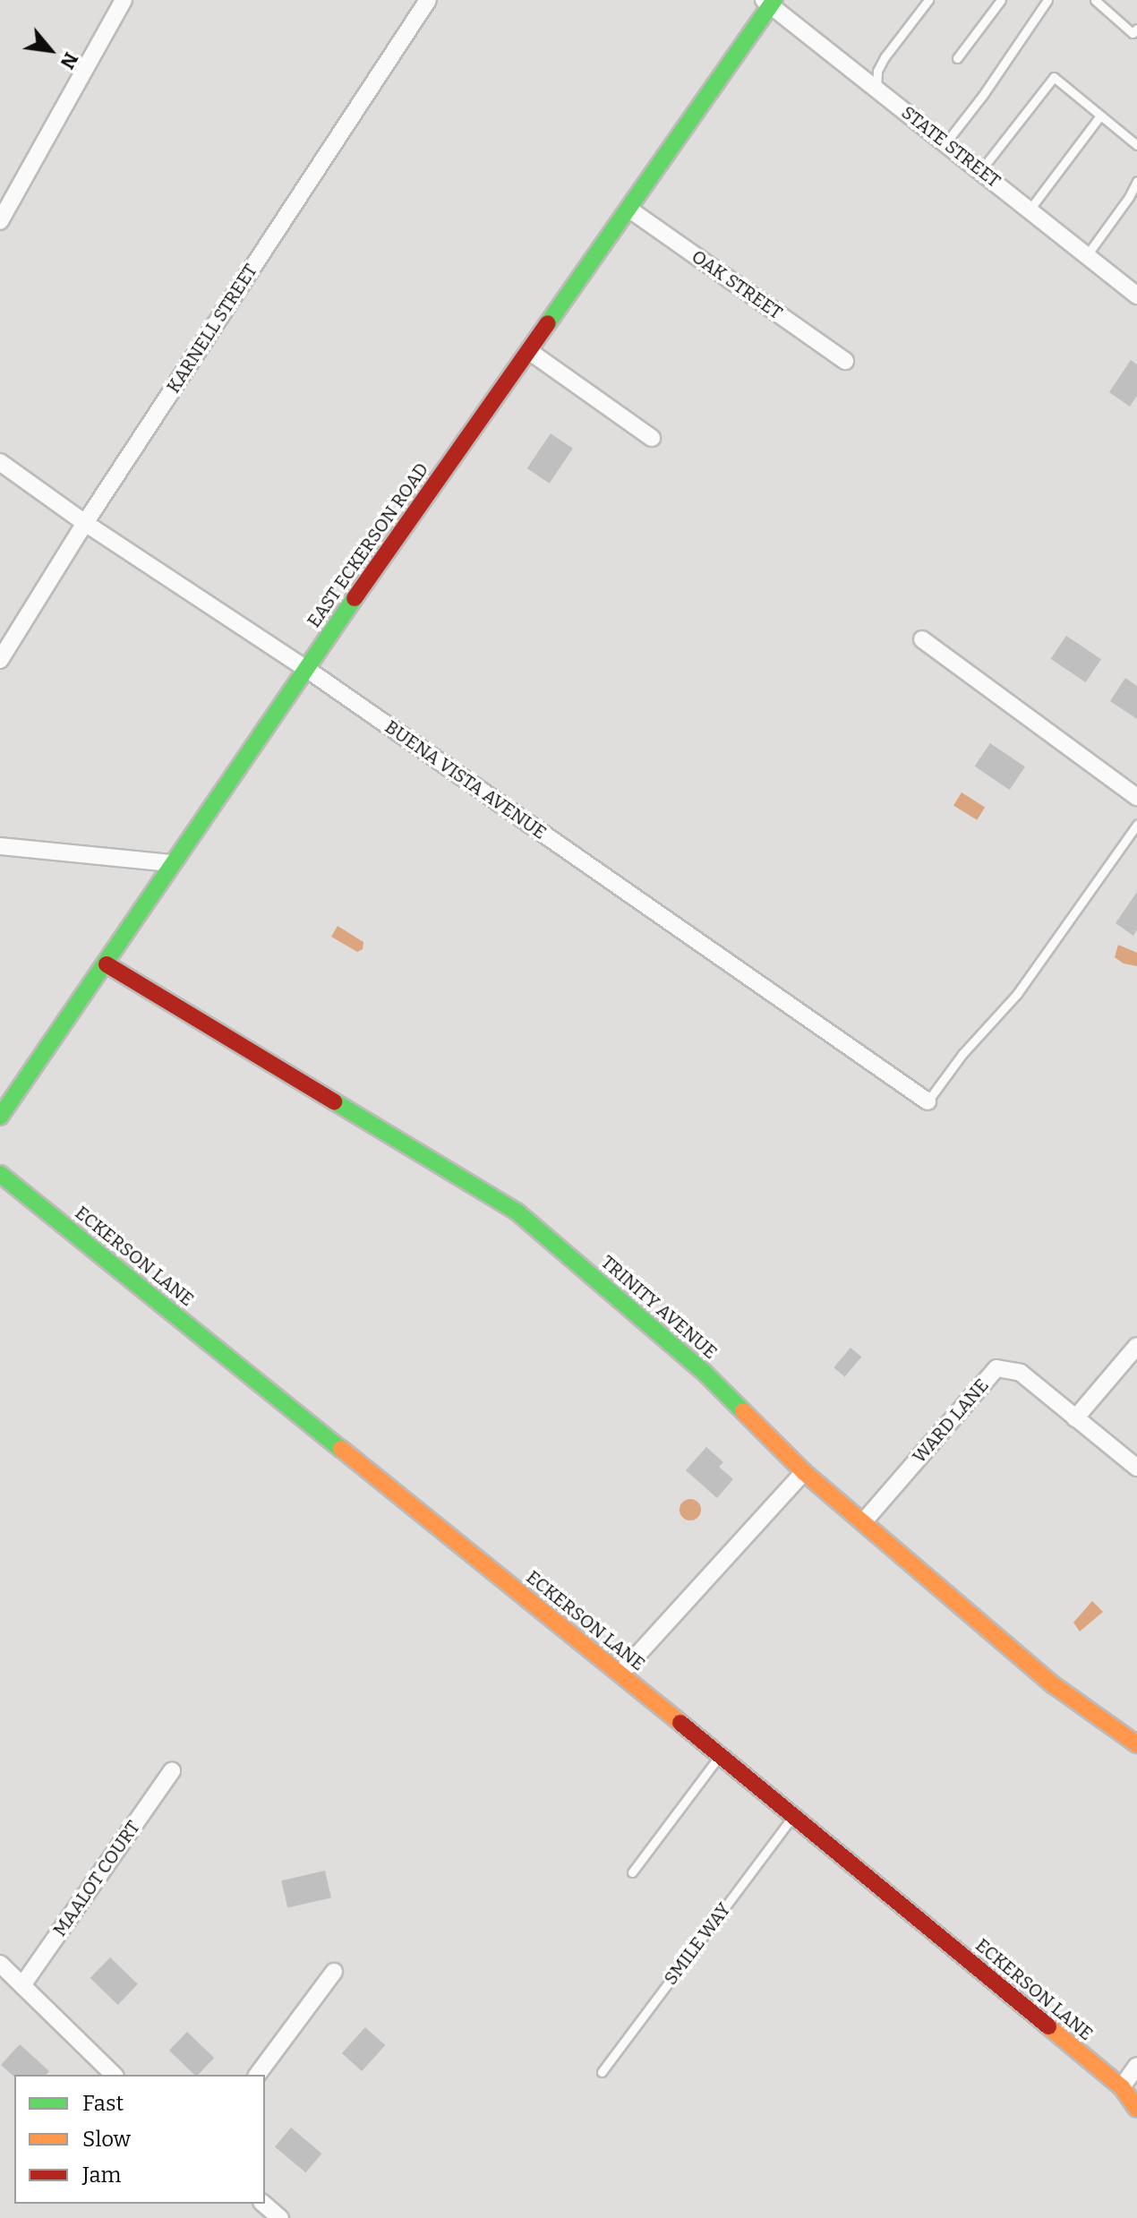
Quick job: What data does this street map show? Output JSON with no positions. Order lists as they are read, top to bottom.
{
  "streets": {
    "street": [
      "STATE STREET",
      "OAK STREET",
      "KARNELL STREET",
      "EAST ECKERSON ROAD",
      "BUENA VISTA AVENUE",
      "ECKERSON LANE",
      "TRINITY AVENUE",
      "WARD LANE",
      "MAALOT COURT"
    ],
    "lane": ["SMILE WAY"]
  },
  "crossings": [
    ["STATE STREET", "EAST ECKERSON ROAD"],
    ["OAK STREET", "EAST ECKERSON ROAD"],
    ["KARNELL STREET", "BUENA VISTA AVENUE"],
    ["EAST ECKERSON ROAD", "BUENA VISTA AVENUE"],
    ["EAST ECKERSON ROAD", "TRINITY AVENUE"],
    ["ECKERSON LANE", "SMILE WAY"],
    ["TRINITY AVENUE", "WARD LANE"]
  ],
  "legend": ["Fast", "Slow", "Jam"],
  "north": "bottom right"
}
